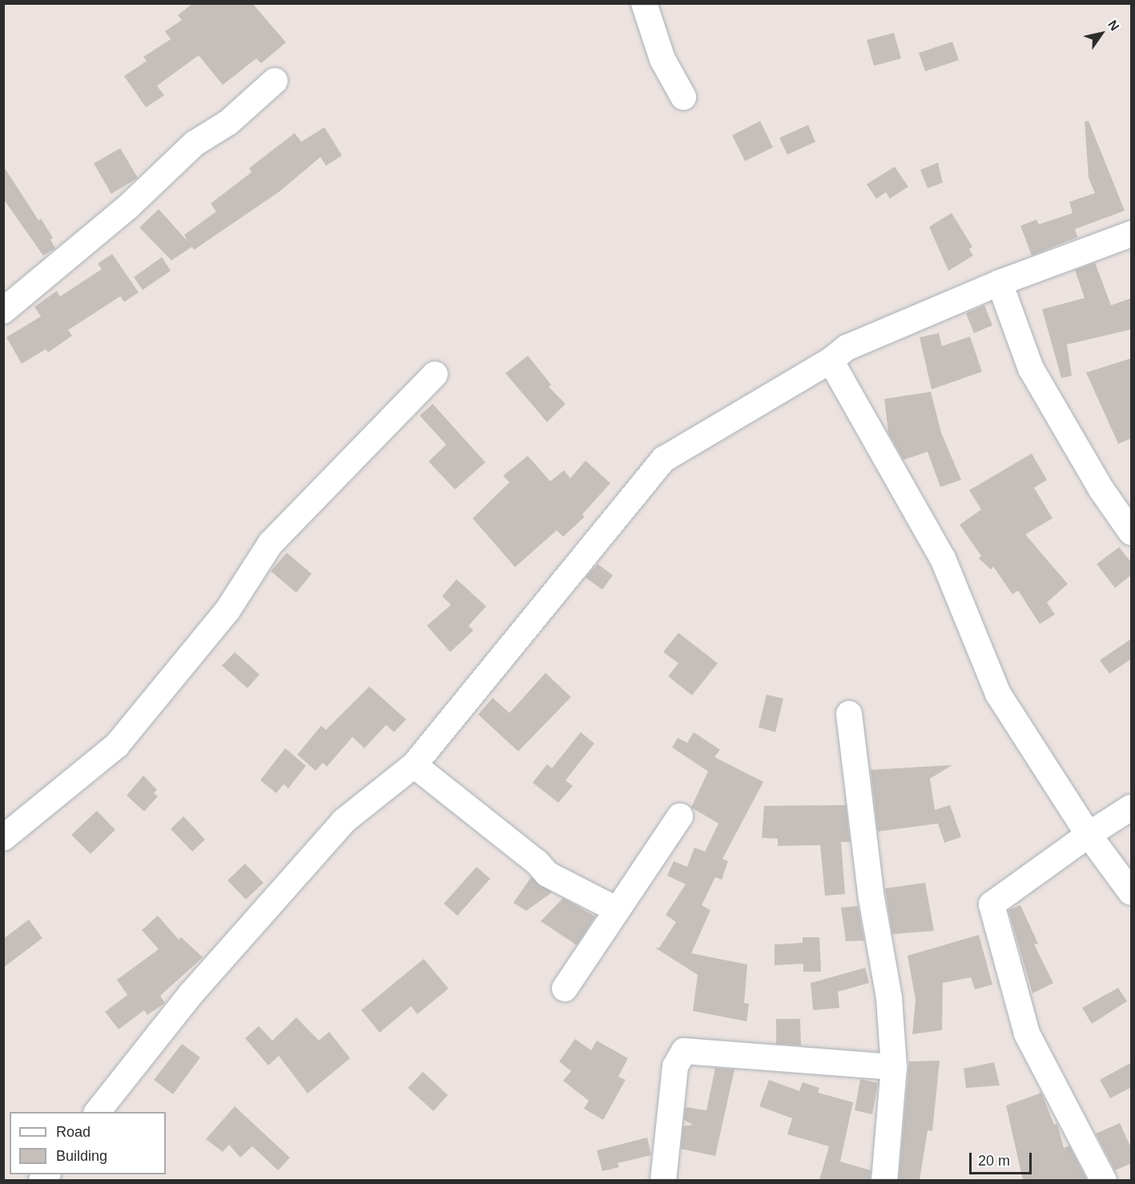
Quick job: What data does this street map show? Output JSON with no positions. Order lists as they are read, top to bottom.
{
  "legend": ["Road", "Building"],
  "scale_bar": "20 m",
  "north": "top right"
}
